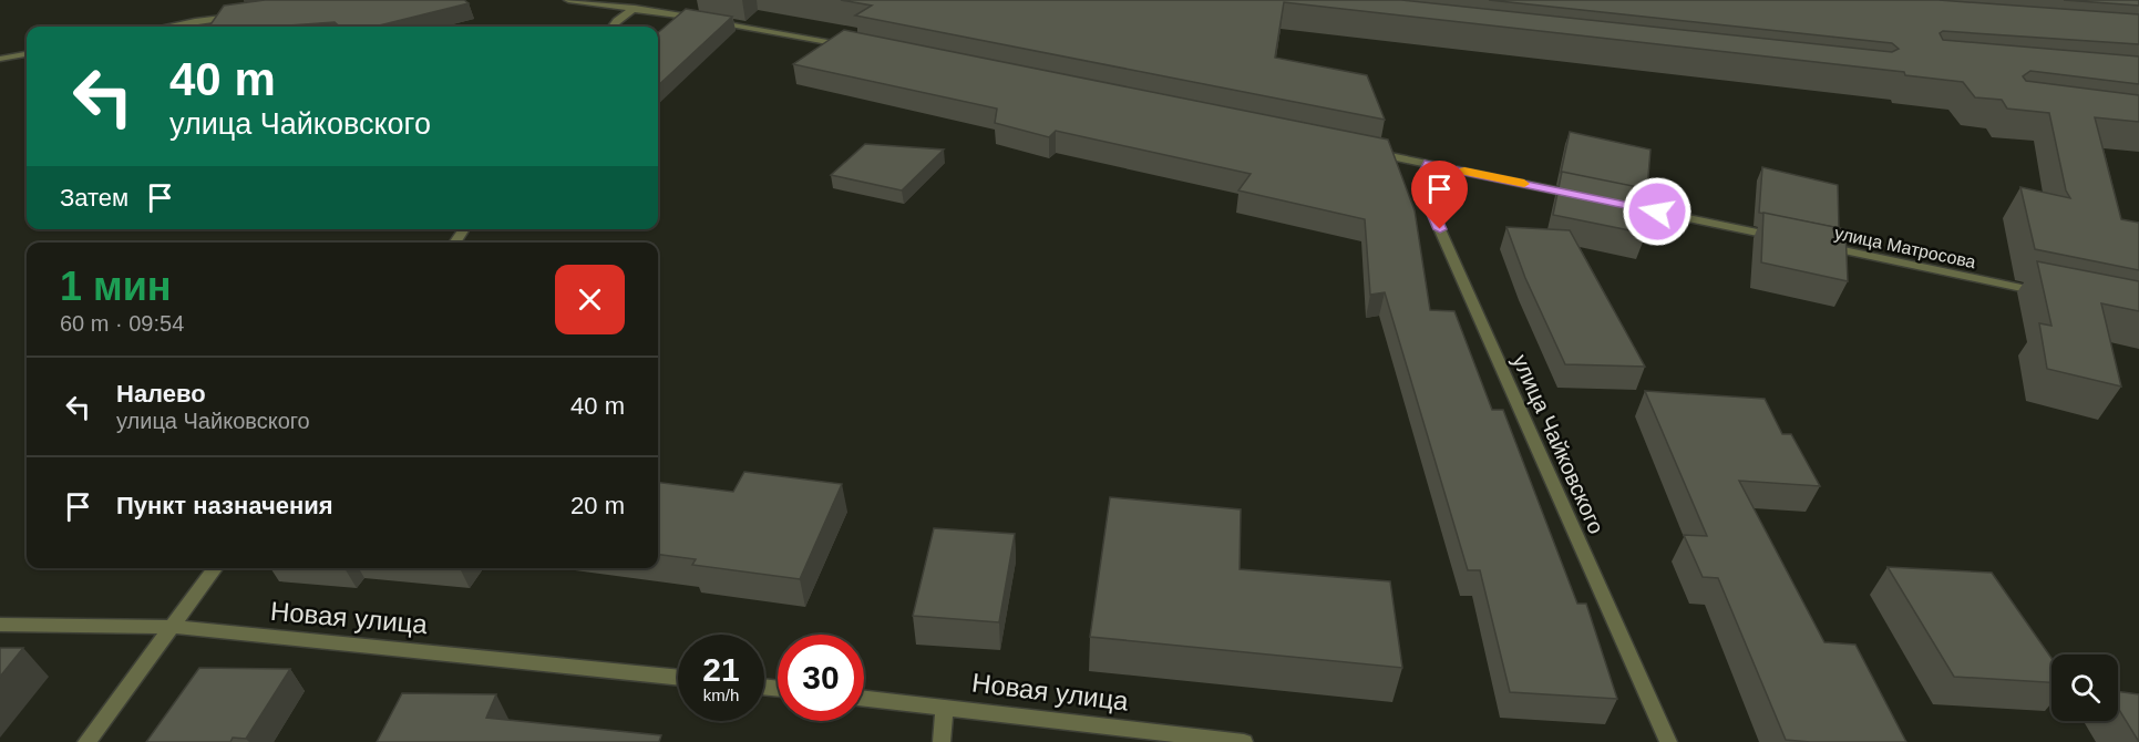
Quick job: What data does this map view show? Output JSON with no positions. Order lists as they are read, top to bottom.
{
  "streets": {
    "street": ["улица Матросова", "улица Чайковского", "Новая улица"]
  },
  "page": {
    "turn": ["40 m", "улица Чайковского"],
    "then": "Затем",
    "heading": ["1 мин", "60 m · 09:54"],
    "list": [
      {
        "name": "Налево",
        "note": "улица Чайковского",
        "value": "40 m"
      },
      {
        "name": "Пункт назначения",
        "value": "20 m"
      }
    ],
    "speed": "21 km/h",
    "limit": "30"
  }
}
